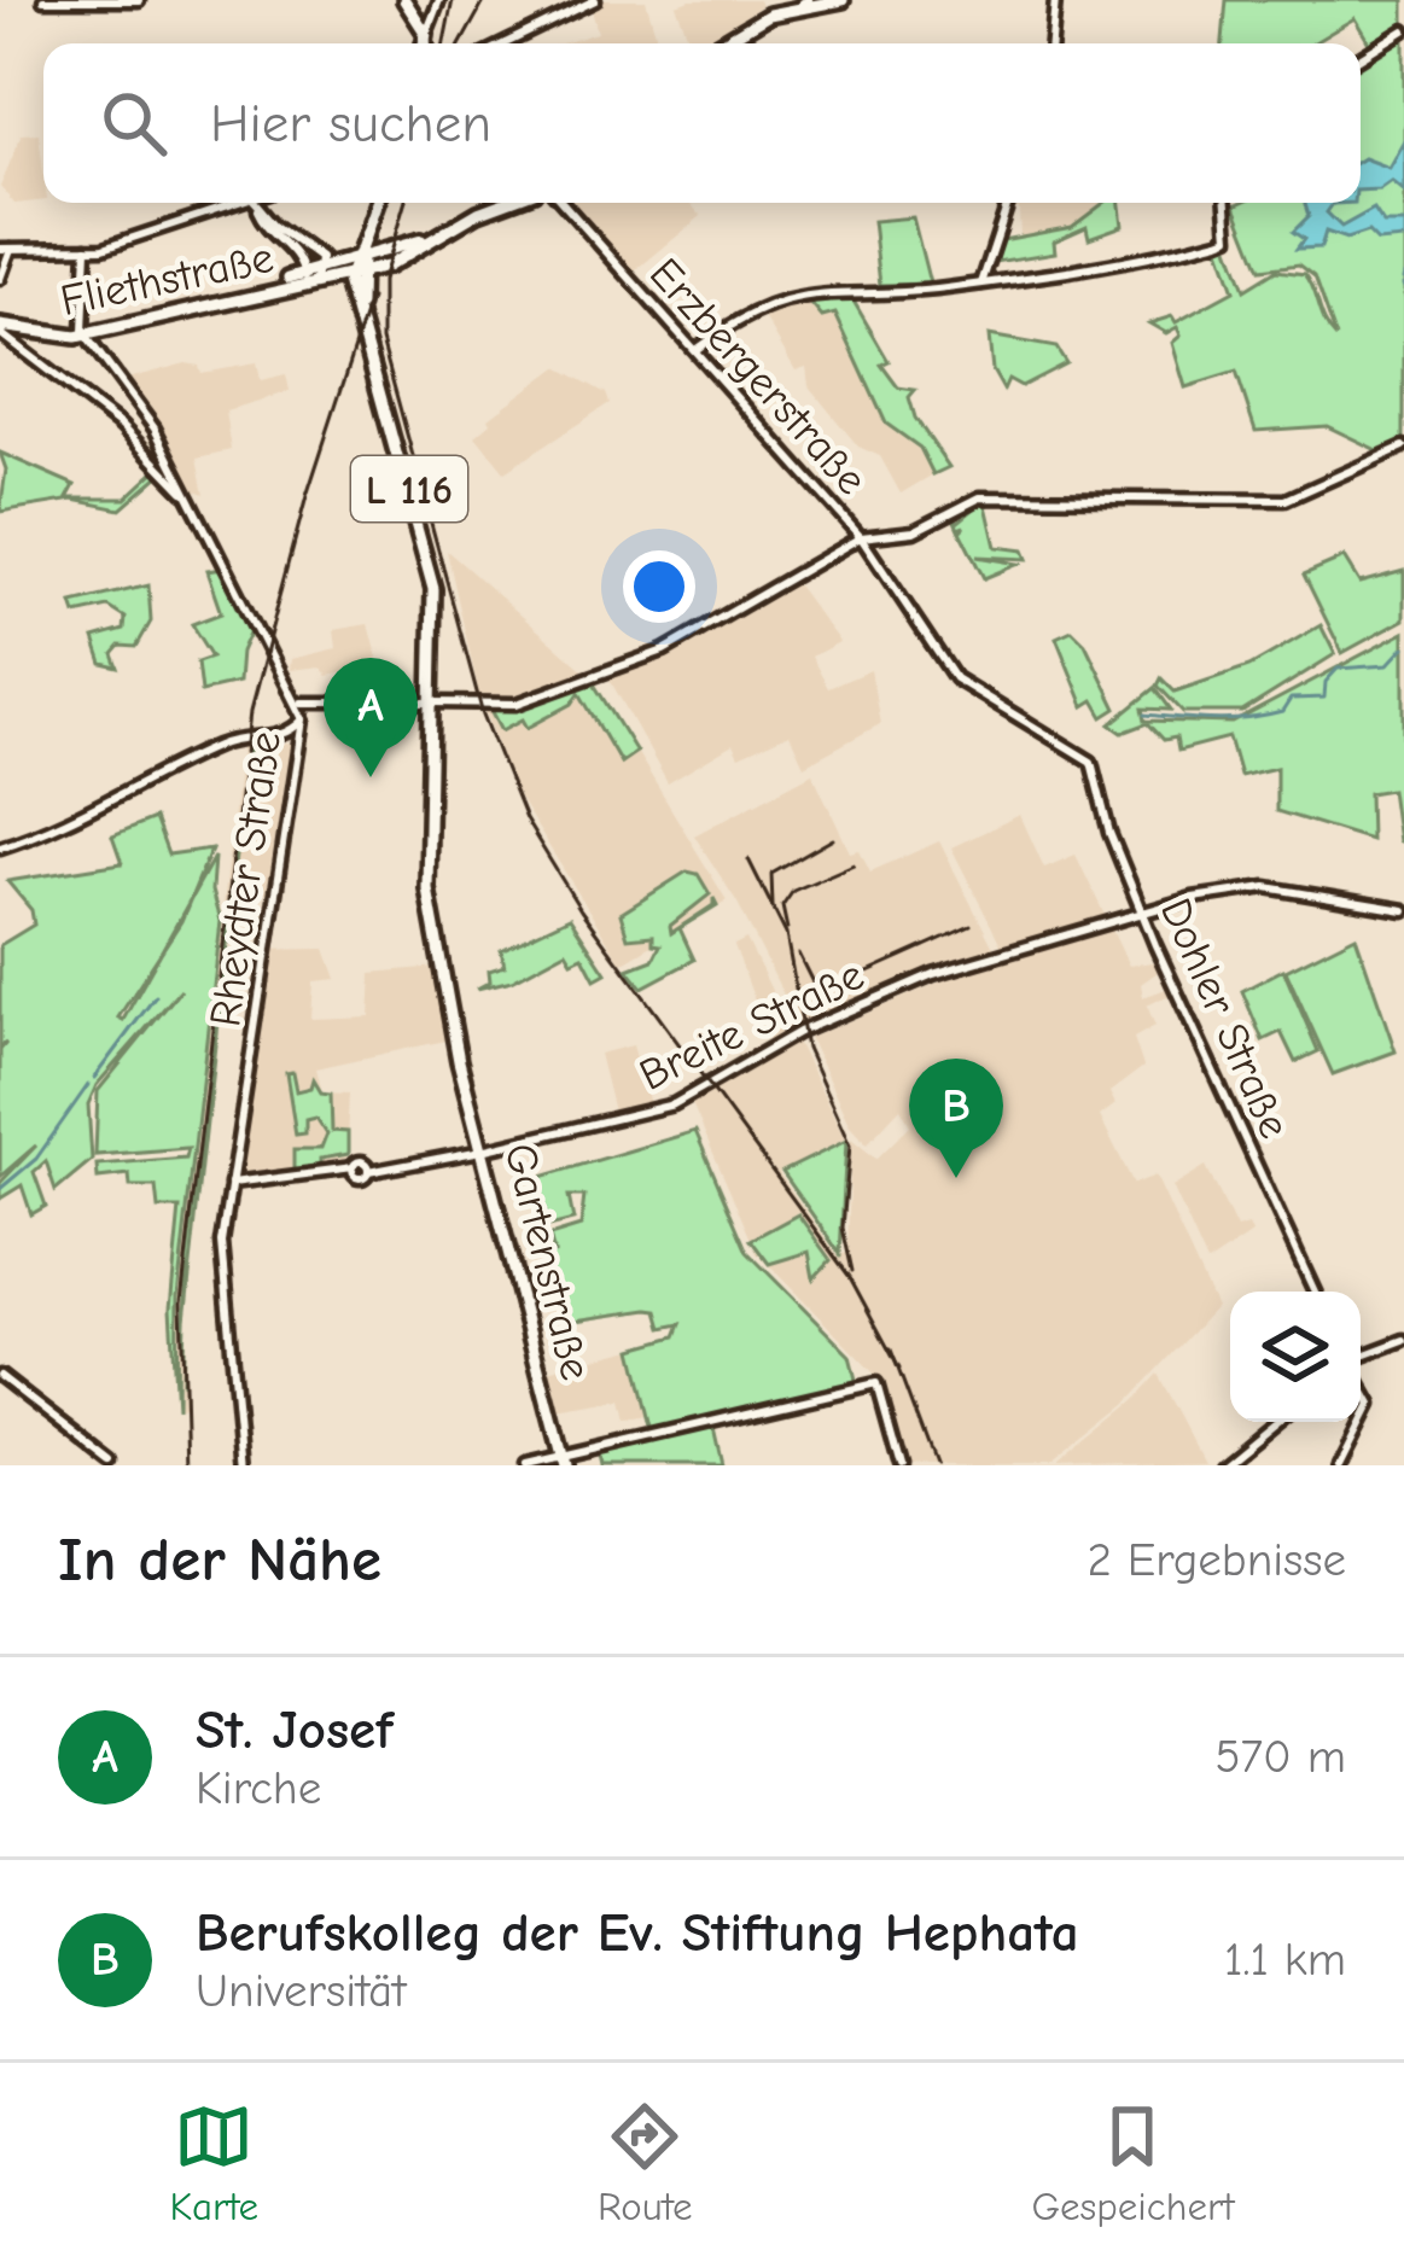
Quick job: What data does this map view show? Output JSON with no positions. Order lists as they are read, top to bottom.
{
  "streets": {
    "main road": [
      "Fliethstraße",
      "Erzbergerstraße",
      "L 116",
      "Rheydter Straße",
      "Dohler Straße",
      "Breite Straße",
      "Gartenstraße"
    ]
  },
  "crossings": [
    ["Fliethstraße", "L 116"],
    ["Fliethstraße", "Rheydter Straße"],
    ["Erzbergerstraße", "Dohler Straße"],
    ["L 116", "Gartenstraße"],
    ["Rheydter Straße", "Breite Straße"],
    ["Dohler Straße", "Breite Straße"],
    ["Breite Straße", "Gartenstraße"]
  ],
  "page": {
    "search": "Hier suchen",
    "pins": ["A", "B"],
    "heading": ["In der Nähe", "2 Ergebnisse"],
    "list": [
      {
        "mark": "A",
        "name": "St. Josef",
        "note": "Kirche",
        "value": "570 m"
      },
      {
        "mark": "B",
        "name": "Berufskolleg der Ev. Stiftung Hephata",
        "note": "Universität",
        "value": "1.1 km"
      }
    ],
    "nav": ["Karte", "Route", "Gespeichert"]
  }
}
